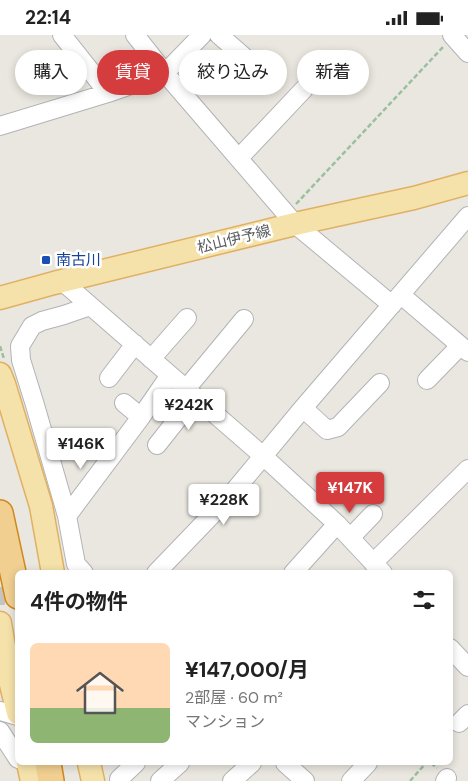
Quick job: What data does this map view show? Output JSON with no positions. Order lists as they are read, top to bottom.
{
  "streets": {
    "main road": ["松山伊予線"]
  },
  "places": {
    "transit": ["南古川"]
  },
  "page": {
    "status": "22:14",
    "chip": [
      "購入",
      "賃貸",
      "絞り込み",
      "新着"
    ],
    "price": [
      "¥242K",
      "¥146K",
      "¥147K",
      "¥228K"
    ],
    "heading": "4件の物件",
    "list": [
      {
        "name": "¥147,000/月",
        "note": "2部屋 · 60 m² · マンション"
      }
    ]
  }
}
